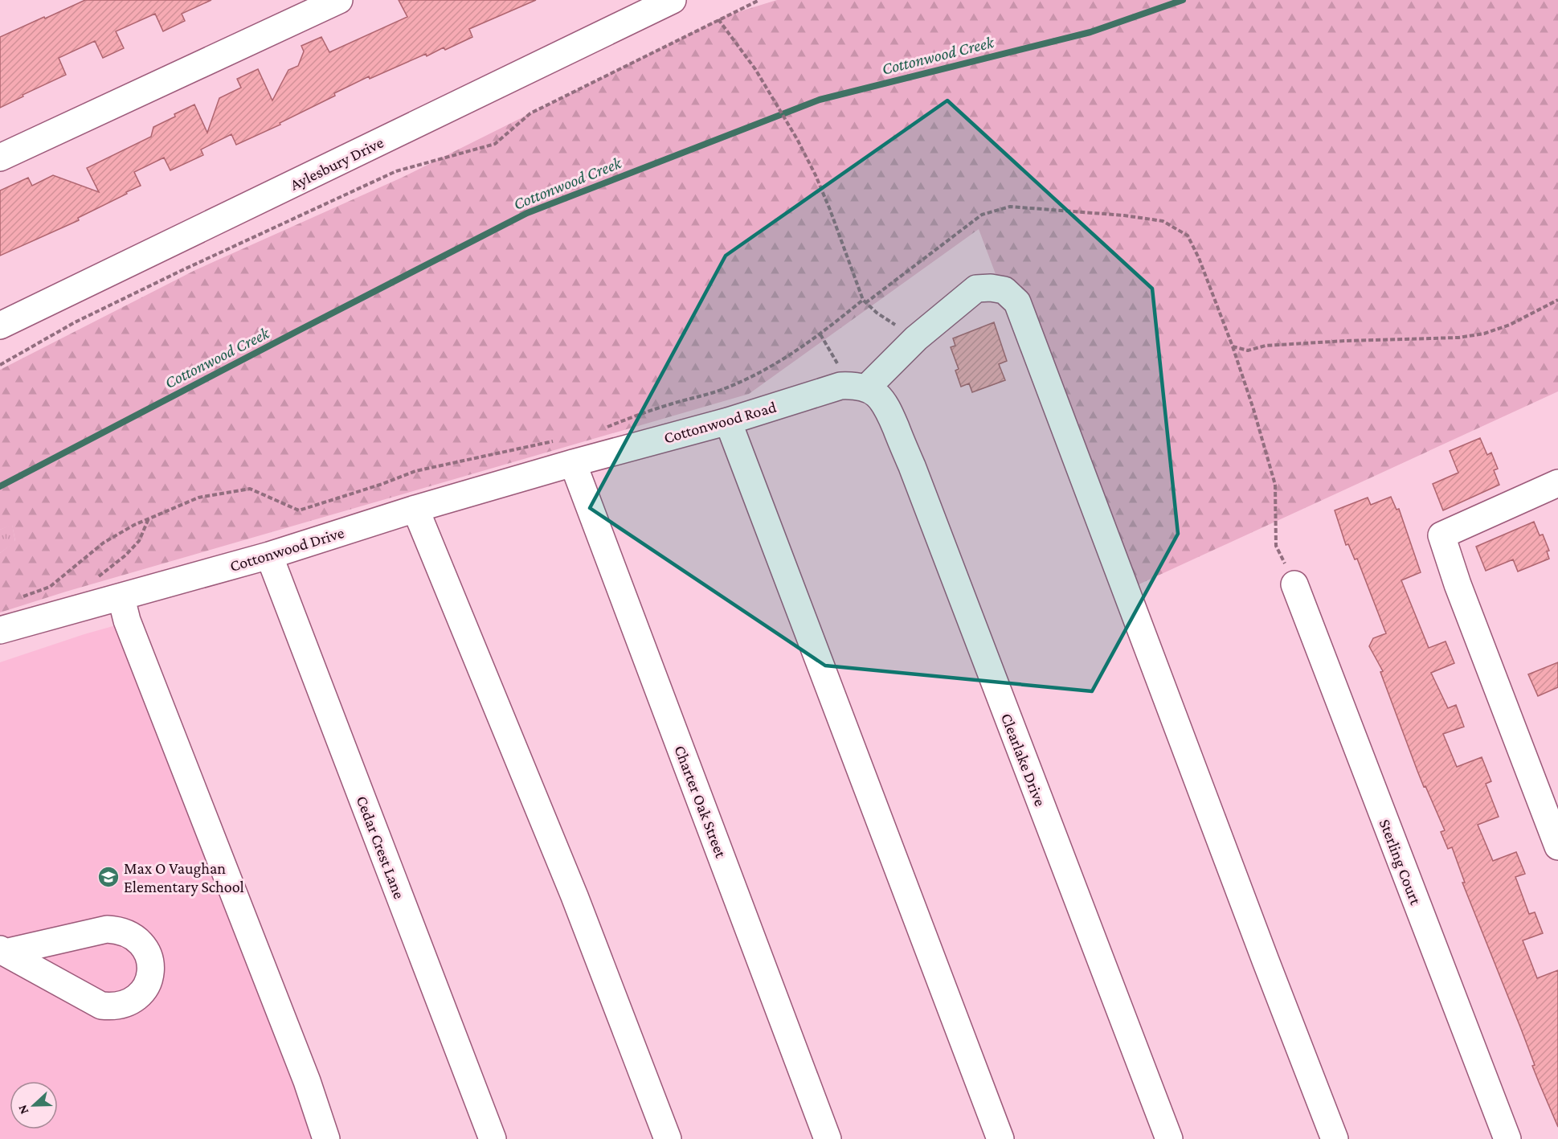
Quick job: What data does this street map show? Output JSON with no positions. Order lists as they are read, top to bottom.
{
  "streets": {
    "street": [
      "Aylesbury Drive",
      "Cottonwood Road",
      "Cottonwood Drive",
      "Clearlake Drive",
      "Charter Oak Street",
      "Cedar Crest Lane",
      "Sterling Court"
    ]
  },
  "crossings": [
    ["Cottonwood Road", "Cottonwood Drive"],
    ["Cottonwood Road", "Clearlake Drive"],
    ["Cottonwood Road", "Charter Oak Street"],
    ["Cottonwood Drive", "Charter Oak Street"],
    ["Cottonwood Drive", "Cedar Crest Lane"]
  ],
  "water": ["Cottonwood Creek"],
  "places": {
    "school or university": ["Max O Vaughan Elementary School"]
  },
  "north": "left"
}
